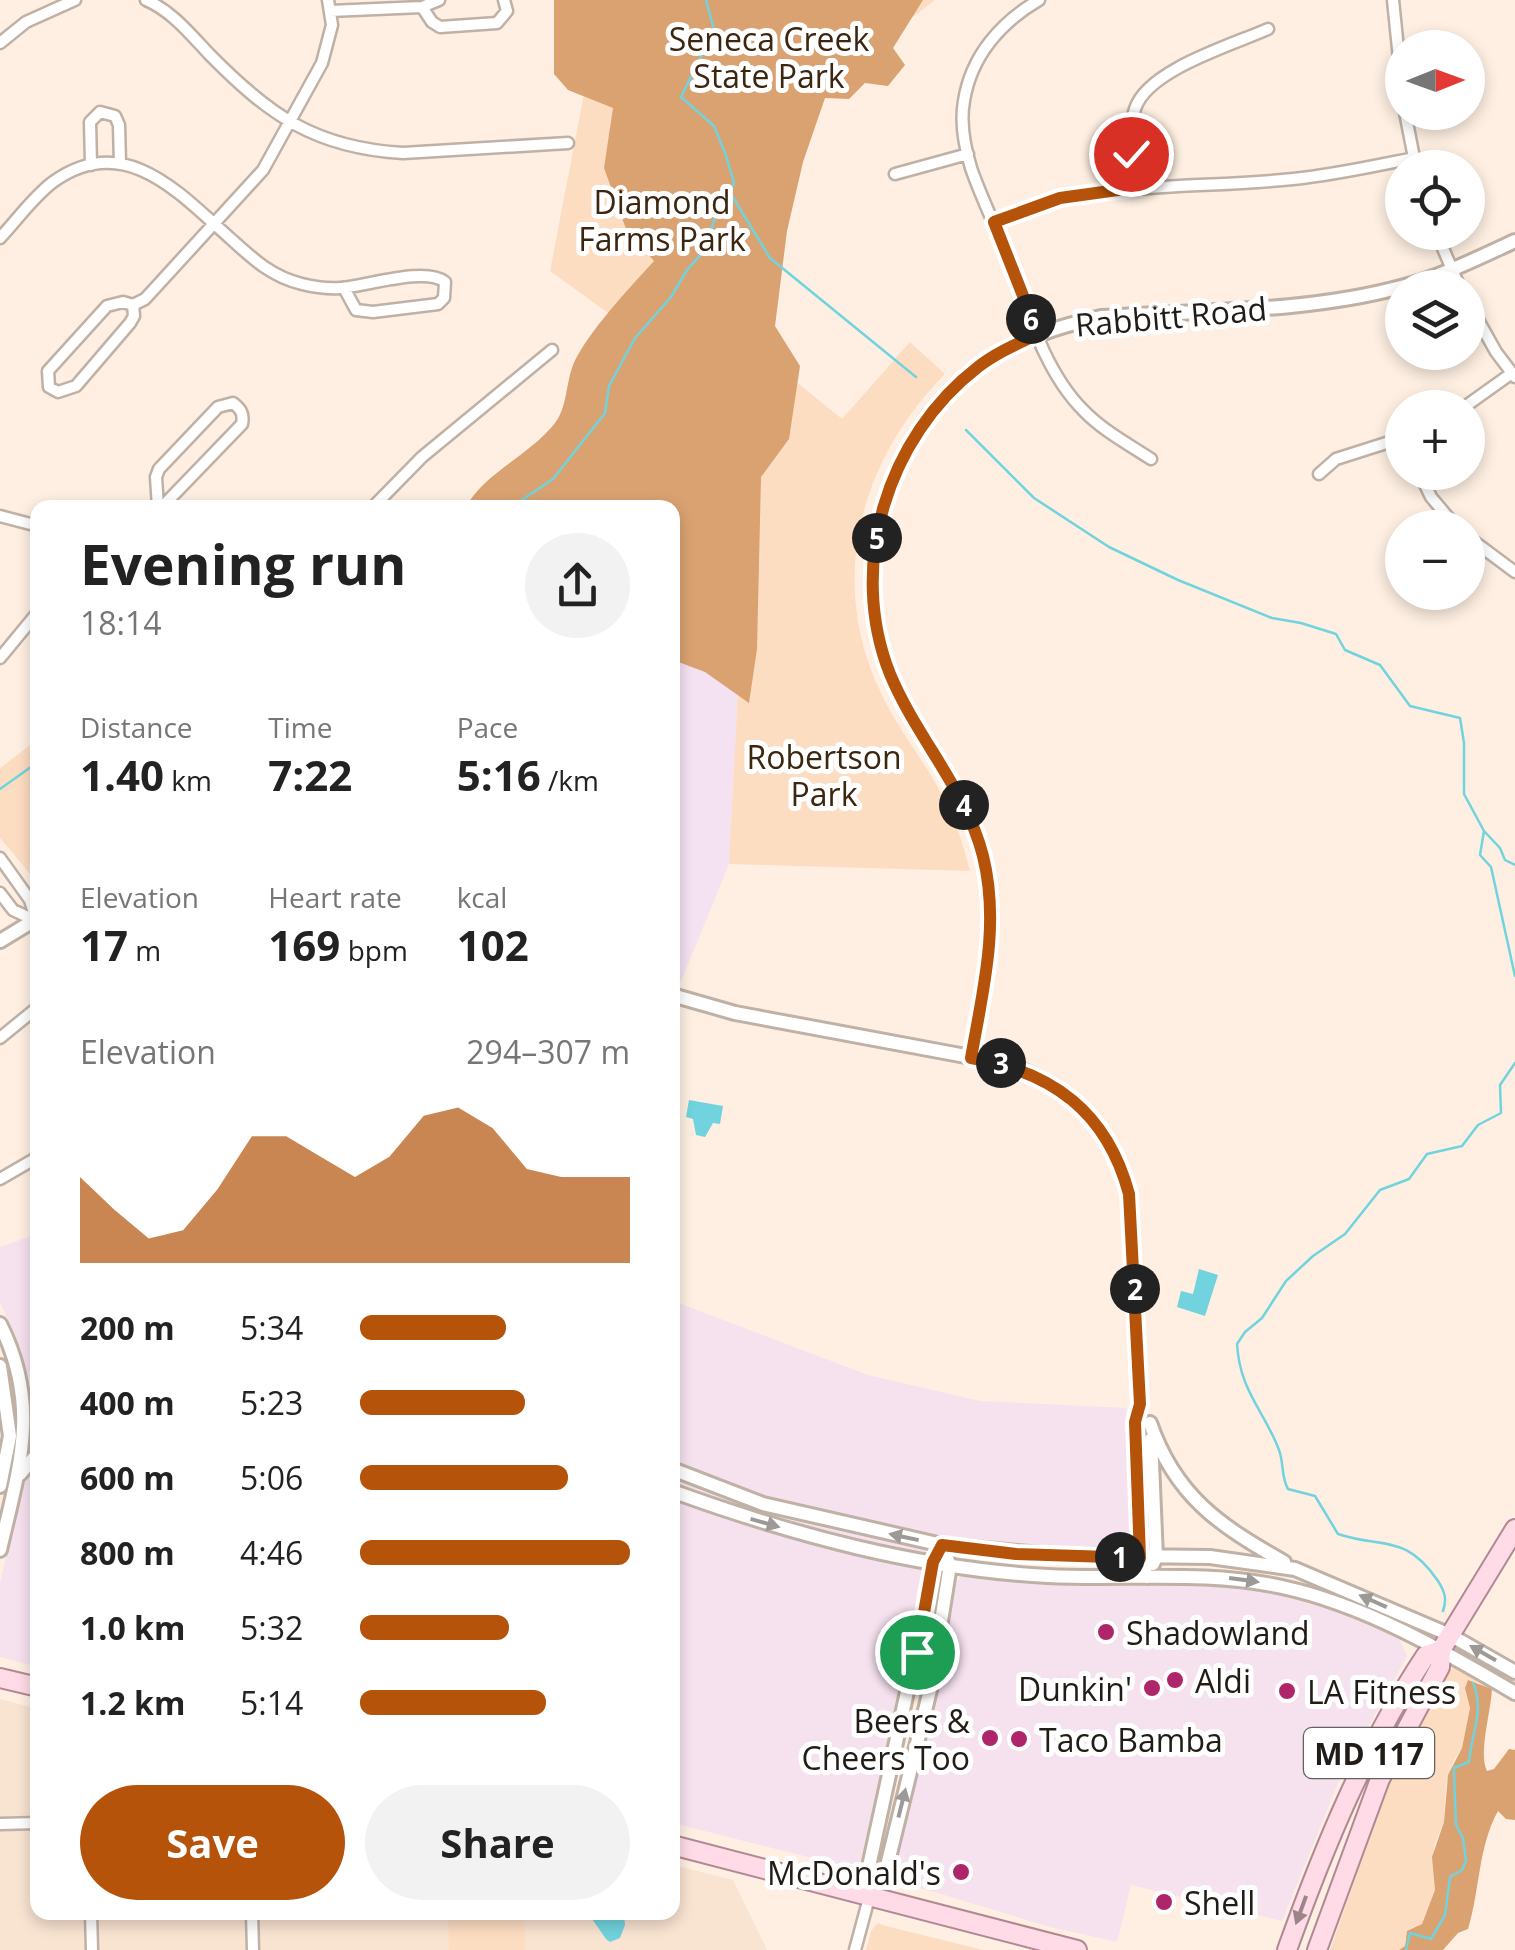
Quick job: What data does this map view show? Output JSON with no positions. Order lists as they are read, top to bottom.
{
  "streets": {
    "main road": ["MD 117"],
    "street": ["Rabbitt Road"]
  },
  "parks": ["Seneca Creek State Park", "Diamond Farms Park", "Robertson Park"],
  "places": [
    "Shadowland",
    "Aldi",
    "Dunkin'",
    "LA Fitness",
    "Beers & Cheers Too",
    "Taco Bamba",
    "McDonald's",
    "Shell"
  ],
  "north": "right",
  "page": {
    "map_buttons": ["+", "−"],
    "pins": [
      "6",
      "5",
      "4",
      "3",
      "2",
      "1"
    ],
    "heading": ["Evening run", "18:14"],
    "stats": [
      ["Distance", "1.40 km"],
      ["Time", "7:22"],
      ["Pace", "5:16 /km"],
      ["Elevation", "17 m"],
      ["Heart rate", "169 bpm"],
      ["kcal", "102"]
    ],
    "chart": ["Elevation", "294–307 m"],
    "list": [
      {
        "name": "200 m",
        "note": "5:34"
      },
      {
        "name": "400 m",
        "note": "5:23"
      },
      {
        "name": "600 m",
        "note": "5:06"
      },
      {
        "name": "800 m",
        "note": "4:46"
      },
      {
        "name": "1.0 km",
        "note": "5:32"
      },
      {
        "name": "1.2 km",
        "note": "5:14"
      }
    ],
    "buttons": ["Save", "Share"]
  }
}
